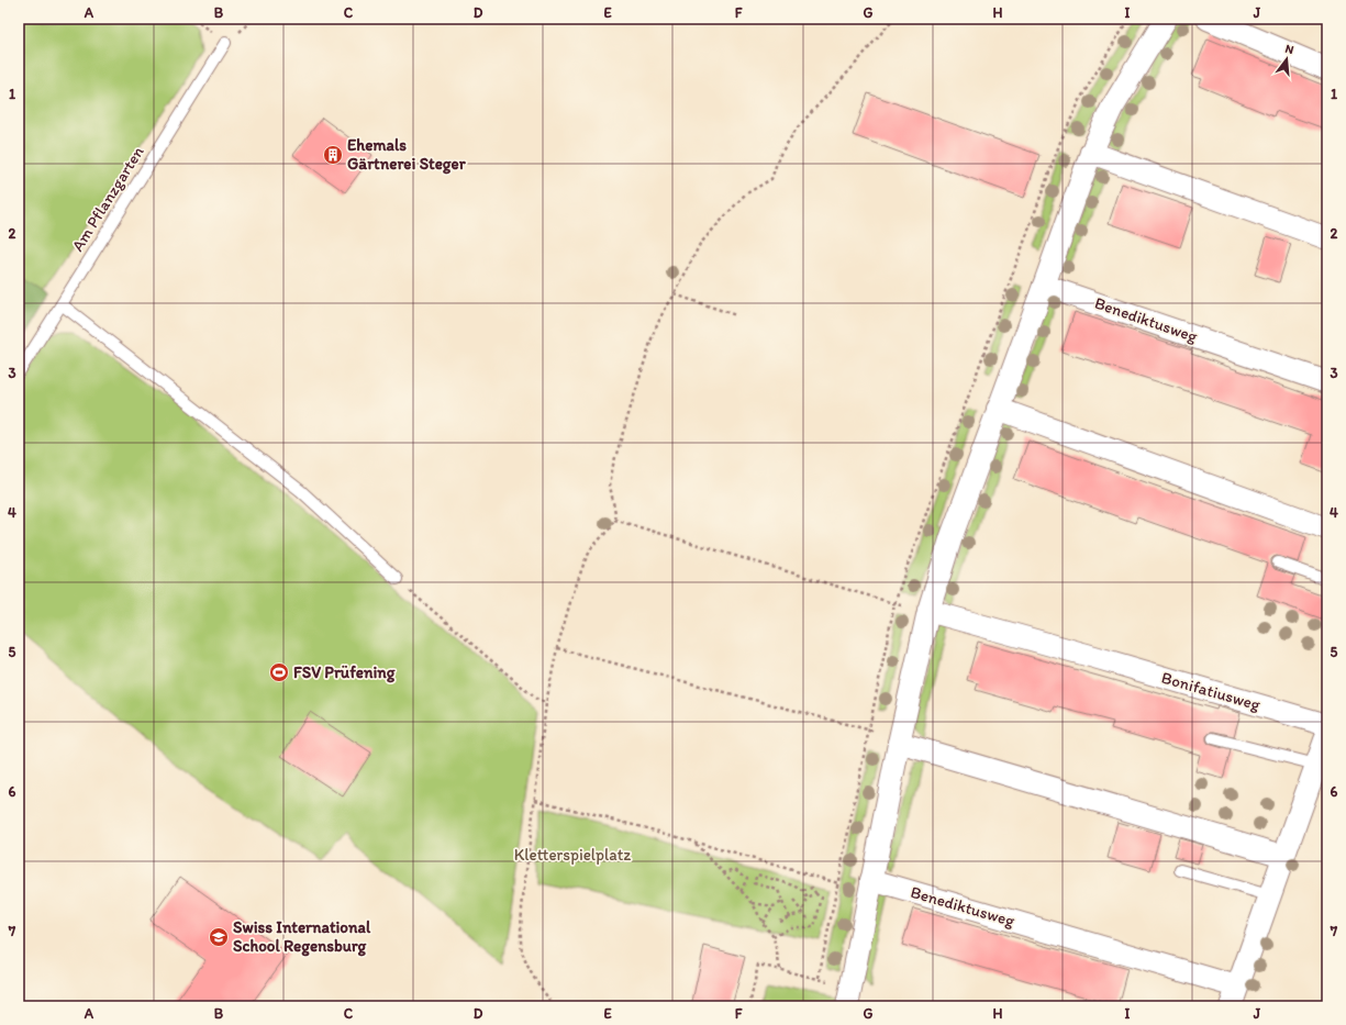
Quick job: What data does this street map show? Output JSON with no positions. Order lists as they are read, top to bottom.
{
  "streets": {
    "street": ["Benediktusweg", "Bonifatiusweg"],
    "lane": ["Am Pflanzgarten"]
  },
  "parks": ["Kletterspielplatz"],
  "places": {
    "building": ["Ehemals Gärtnerei Steger"],
    "sports": ["FSV Prüfening"],
    "school or university": ["Swiss International School Regensburg"]
  },
  "north": "top",
  "grid": {
    "columns": [
      "A",
      "B",
      "C",
      "D",
      "E",
      "F",
      "G",
      "H",
      "I",
      "J"
    ],
    "rows": [
      "1",
      "2",
      "3",
      "4",
      "5",
      "6",
      "7"
    ]
  }
}
